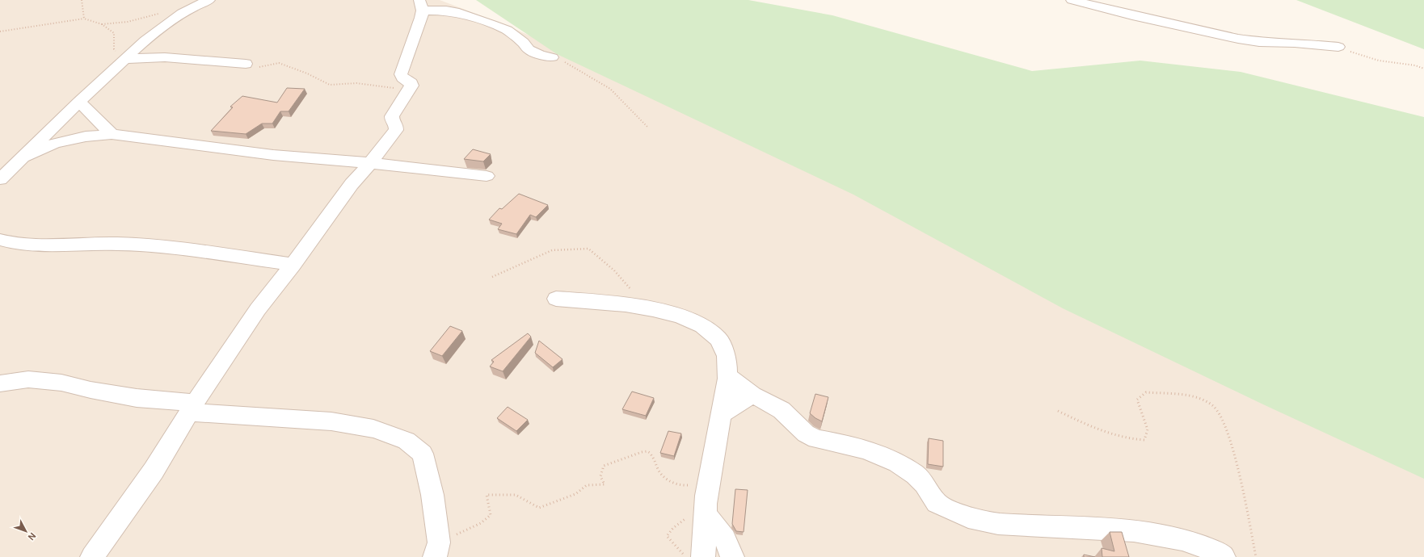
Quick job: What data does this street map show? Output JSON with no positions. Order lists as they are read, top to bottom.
{
  "north": "bottom right"
}
